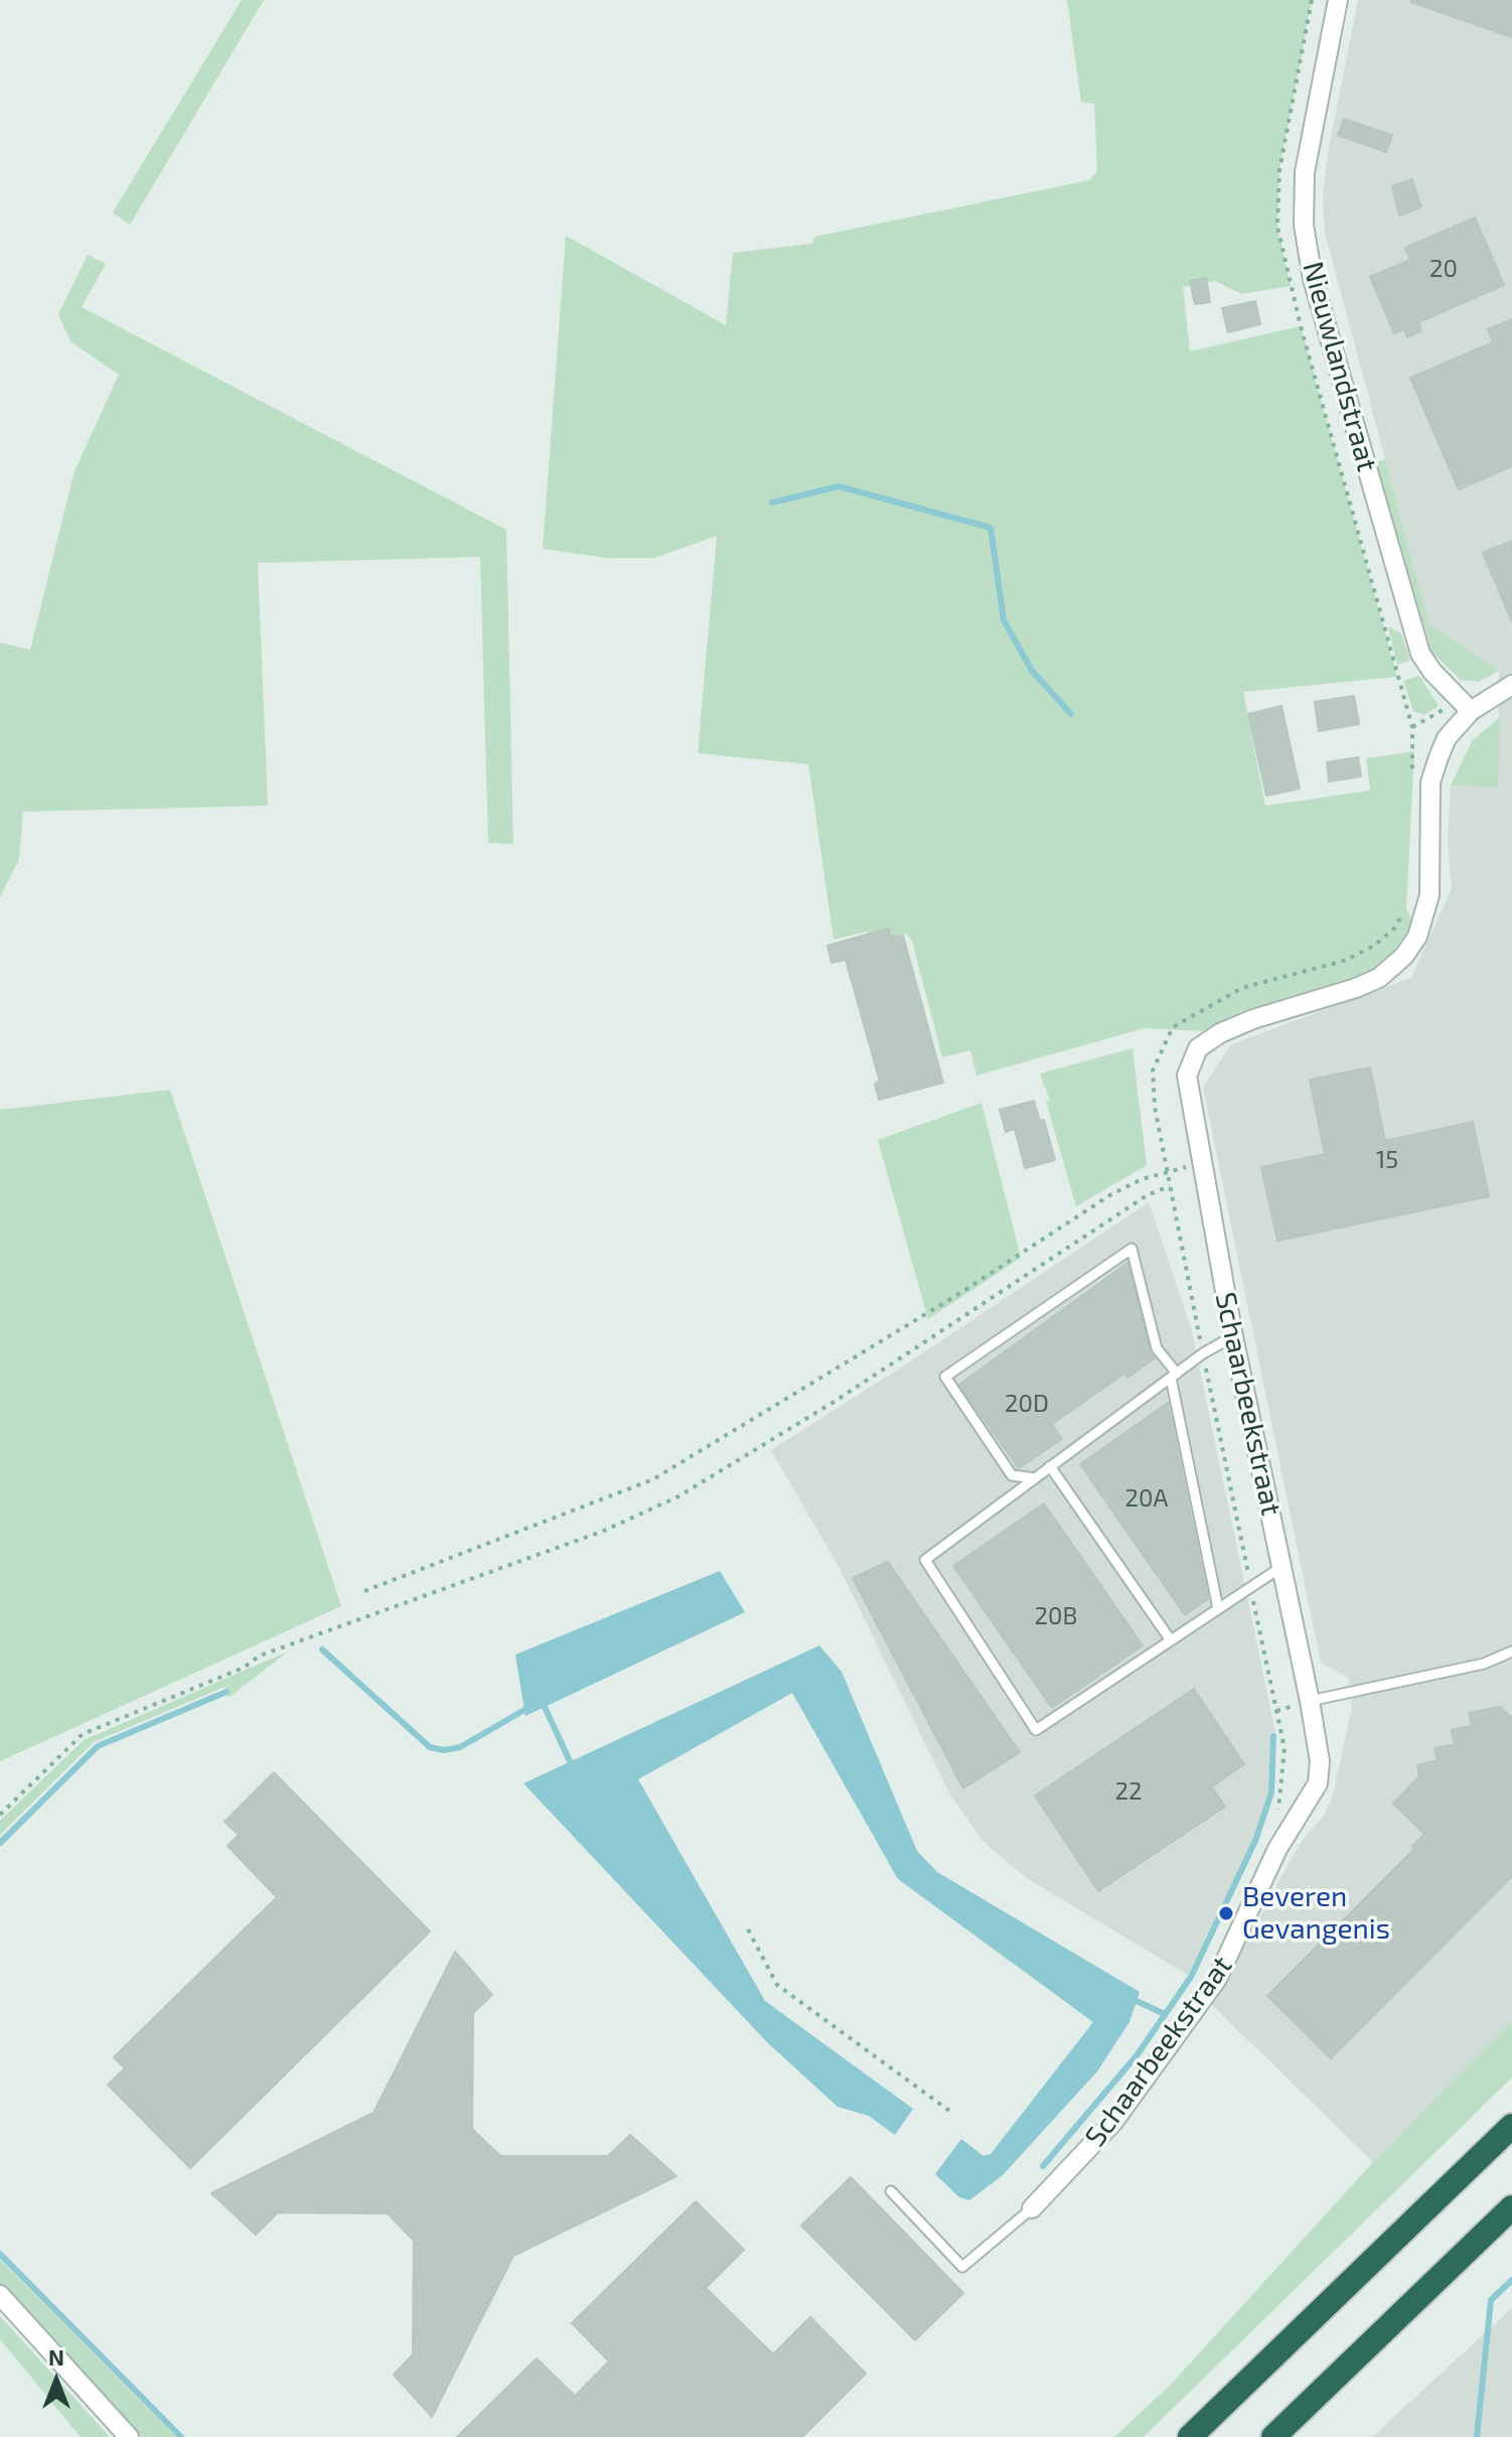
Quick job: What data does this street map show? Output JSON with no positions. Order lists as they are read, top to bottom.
{
  "streets": {
    "street": ["Nieuwlandstraat", "Schaarbeekstraat"]
  },
  "crossings": [
    ["Nieuwlandstraat", "Schaarbeekstraat"]
  ],
  "places": ["Beveren Gevangenis"],
  "house_numbers": [
    "20",
    "15",
    "20D",
    "20A",
    "20B",
    "22"
  ],
  "north": "top"
}
